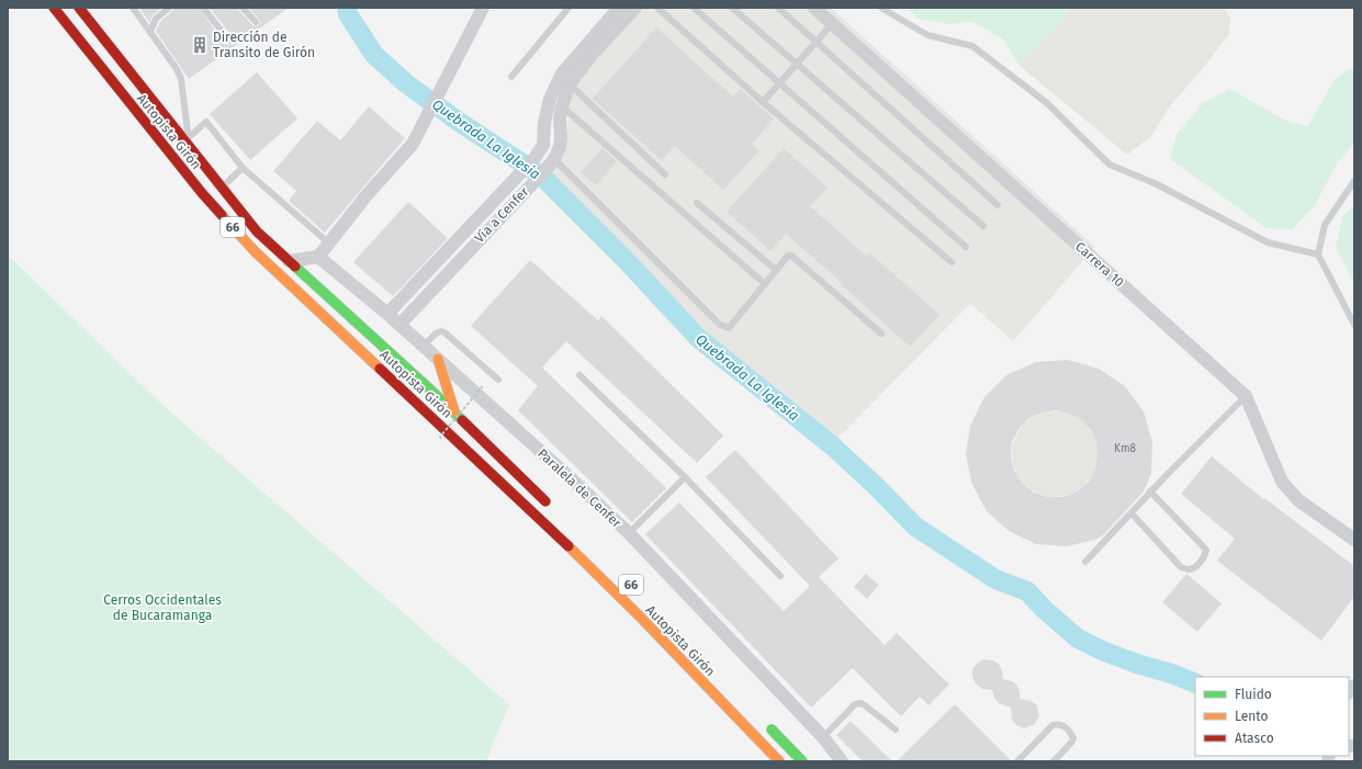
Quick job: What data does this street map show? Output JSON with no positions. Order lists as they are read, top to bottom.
{
  "streets": {
    "highway": ["Autopista Girón", "66"],
    "street": ["Vía a Cenfer", "Carrera 10", "Paralela de Cenfer"]
  },
  "crossings": [
    ["Vía a Cenfer", "Paralela de Cenfer"]
  ],
  "water": ["Quebrada La Iglesia"],
  "parks": ["Cerros Occidentales de Bucaramanga"],
  "places": {
    "building": ["Dirección de Transito de Girón"]
  },
  "house_numbers": ["Km8"],
  "legend": ["Fluido", "Lento", "Atasco"]
}
